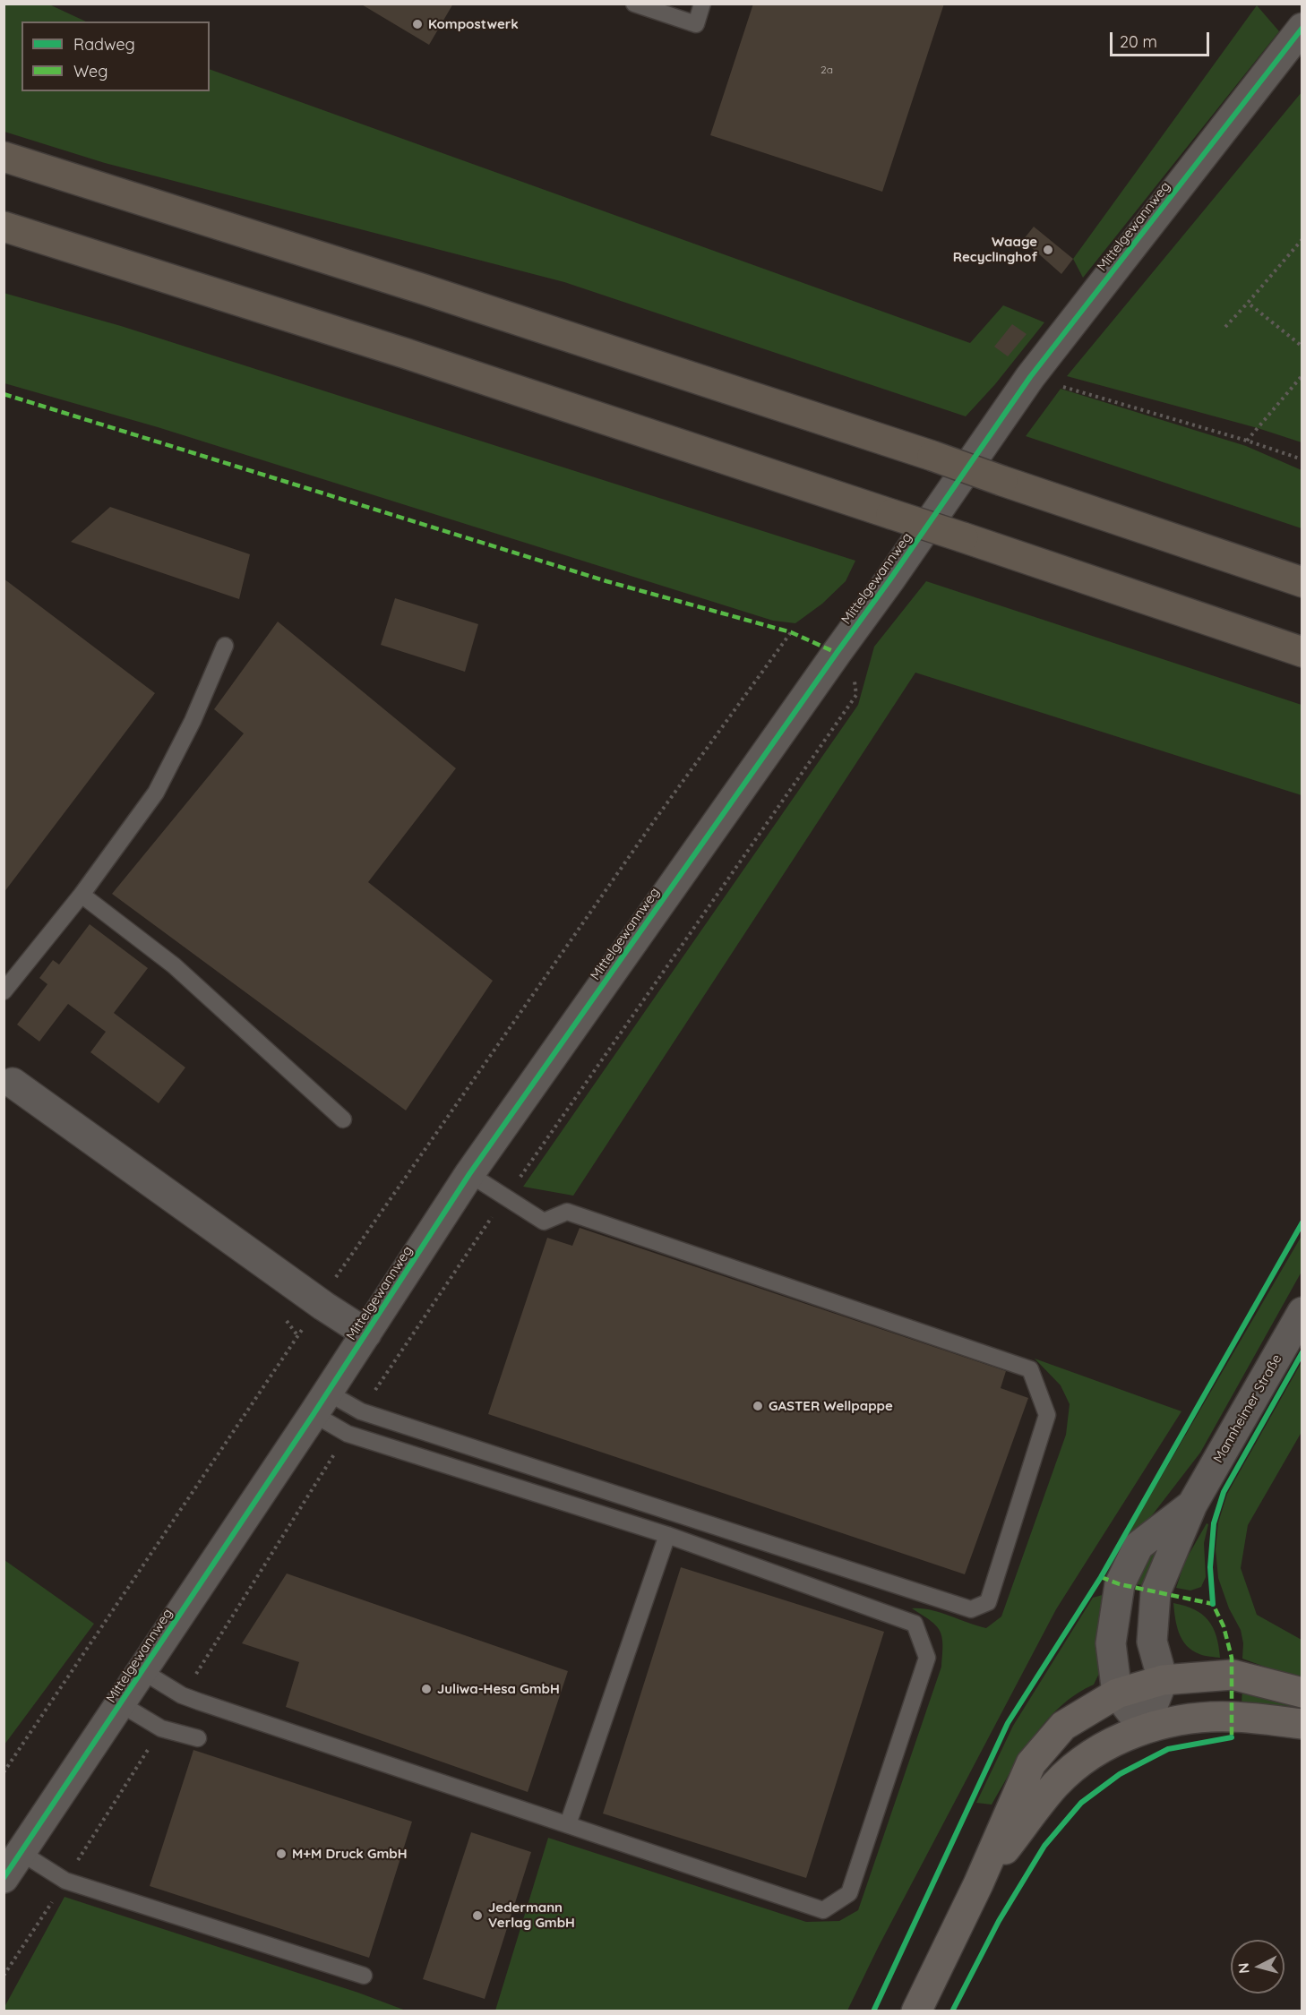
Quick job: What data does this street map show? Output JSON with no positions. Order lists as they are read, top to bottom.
{
  "streets": {
    "street": ["Mittelgewannweg", "Mannheimer Straße"]
  },
  "places": [
    "Kompostwerk",
    "Waage Recyclinghof",
    "GASTER Wellpappe",
    "Juliwa-Hesa GmbH",
    "M+M Druck GmbH",
    "Jedermann Verlag GmbH"
  ],
  "house_numbers": ["2a"],
  "legend": ["Radweg", "Weg"],
  "scale_bar": "20 m",
  "north": "left"
}
